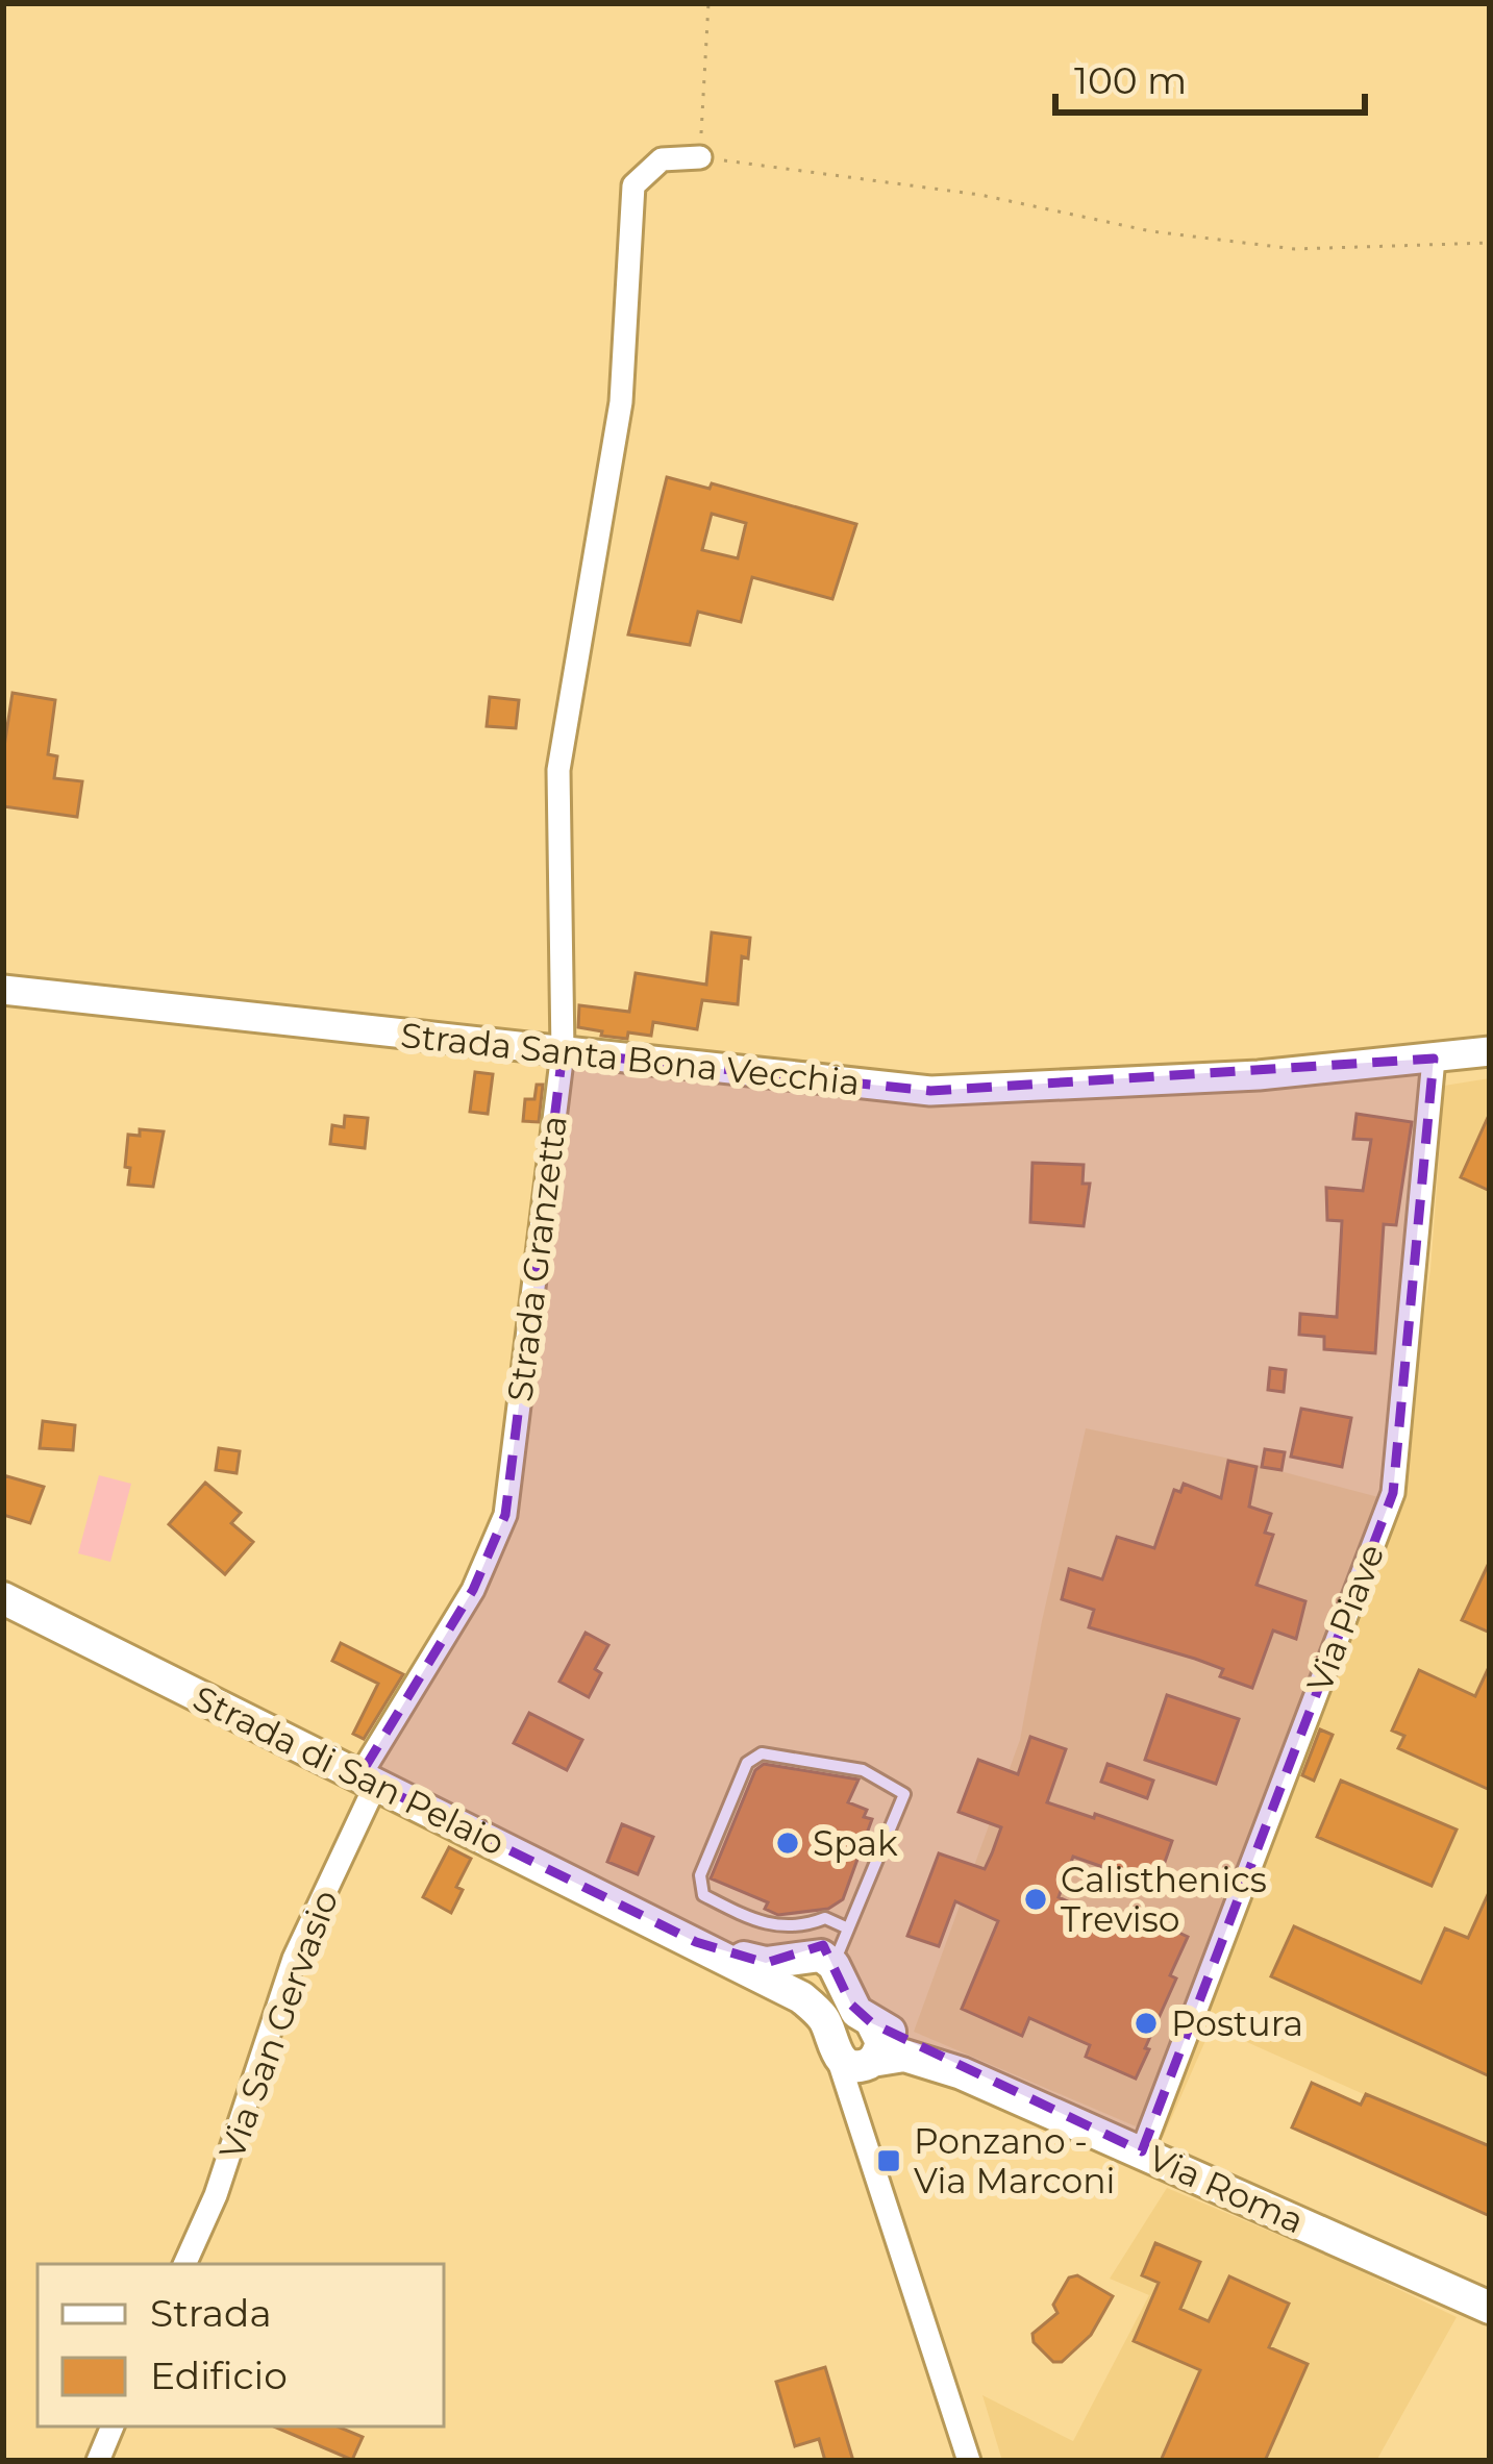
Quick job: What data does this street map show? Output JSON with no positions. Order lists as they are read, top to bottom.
{
  "streets": {
    "main road": ["Strada di San Pelaio", "Via Roma"],
    "street": [
      "Strada Santa Bona Vecchia",
      "Strada Granzetta",
      "Via Piave",
      "Via San Gervasio"
    ]
  },
  "crossings": [
    ["Strada Santa Bona Vecchia", "Strada Granzetta"],
    ["Strada Santa Bona Vecchia", "Via Piave"],
    ["Strada Granzetta", "Strada di San Pelaio"],
    ["Strada Granzetta", "Via San Gervasio"],
    ["Via Piave", "Via Roma"],
    ["Strada di San Pelaio", "Via San Gervasio"]
  ],
  "places": {
    "other": ["Spak", "Calisthenics Treviso", "Postura"],
    "transit": ["Ponzano - Via Marconi"]
  },
  "legend": ["Strada", "Edificio"],
  "scale_bar": "100 m"
}
